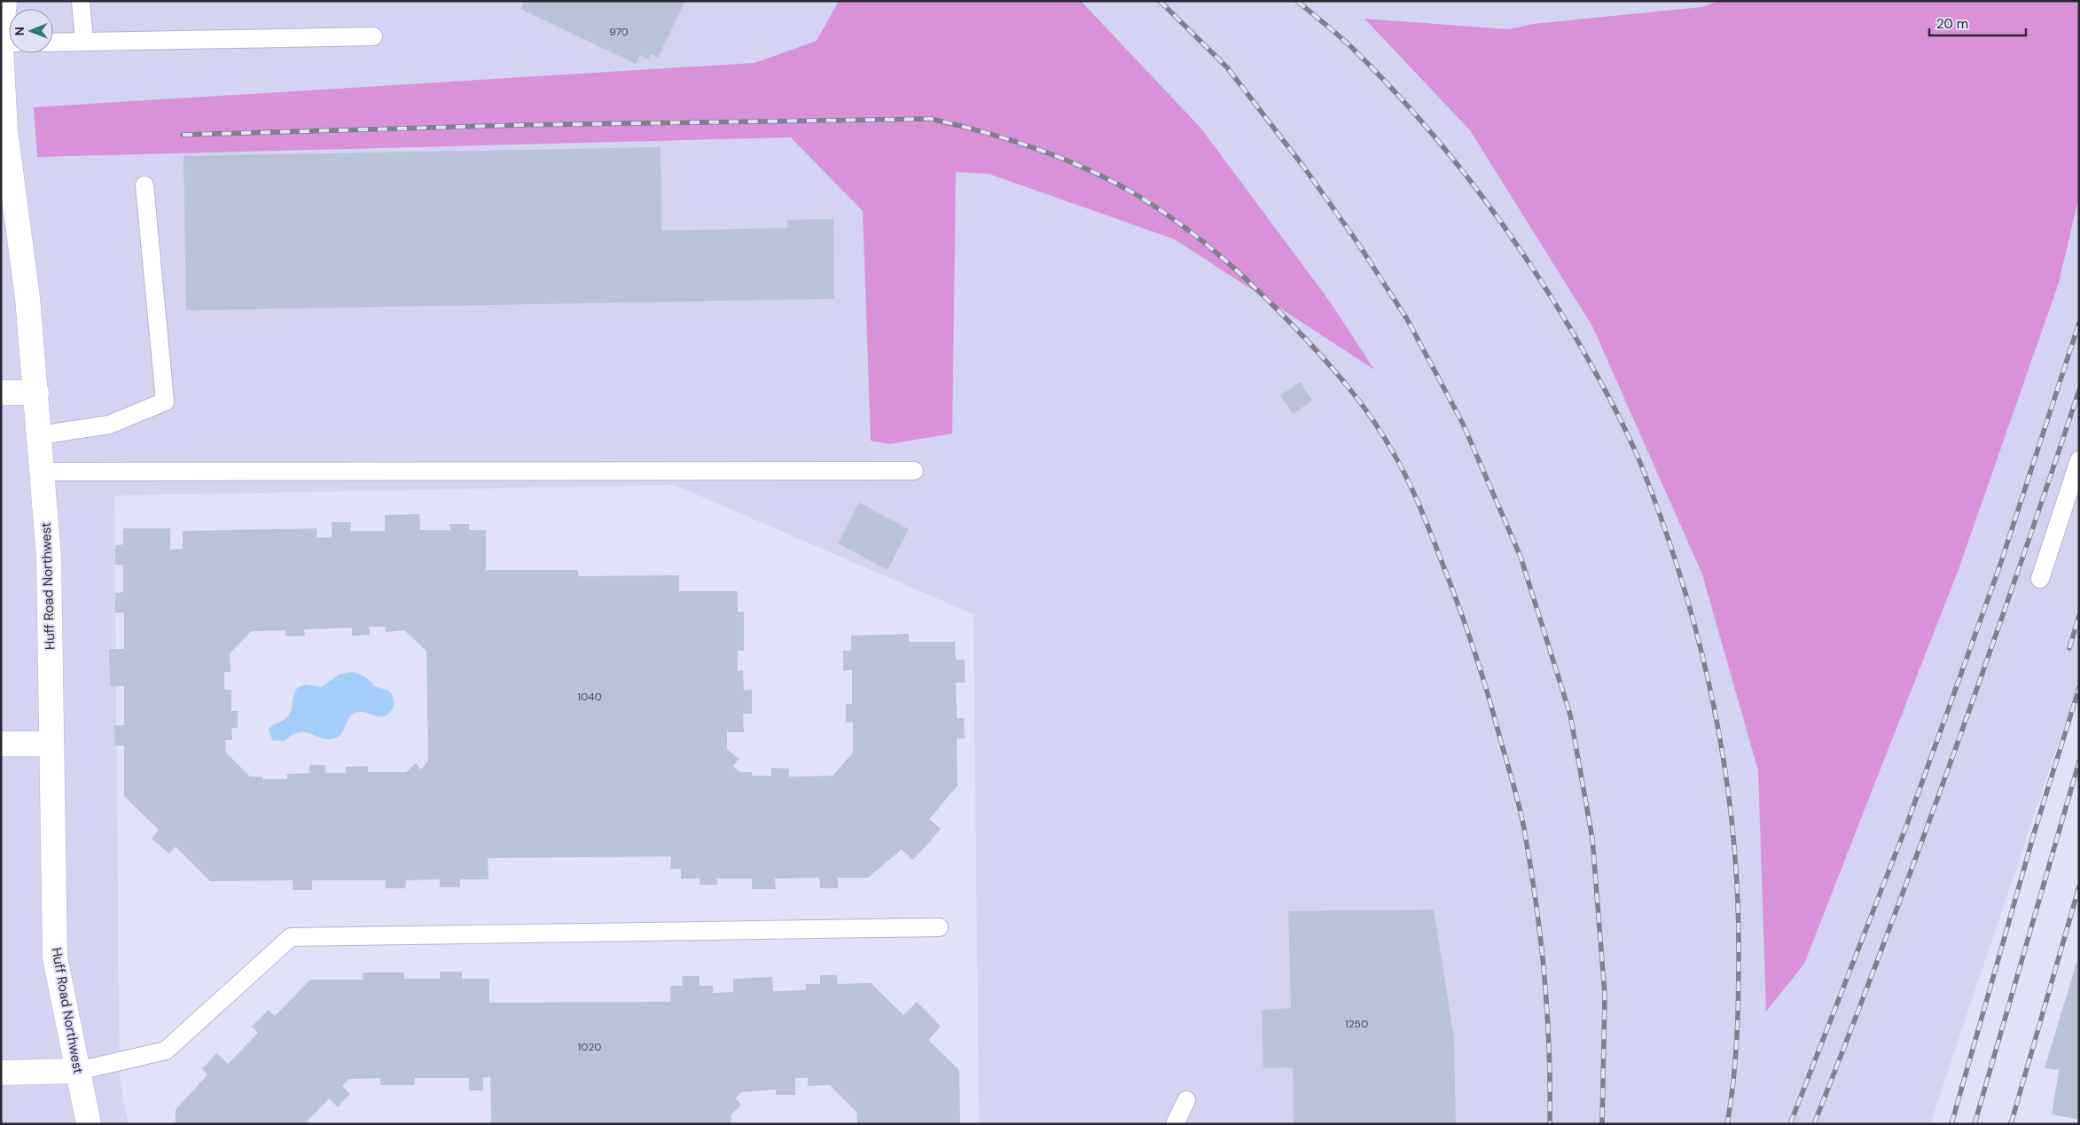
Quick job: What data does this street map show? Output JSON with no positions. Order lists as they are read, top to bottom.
{
  "streets": {
    "street": ["Huff Road Northwest"]
  },
  "house_numbers": [
    "970",
    "1040",
    "1250",
    "1020"
  ],
  "scale_bar": "20 m",
  "north": "left"
}
